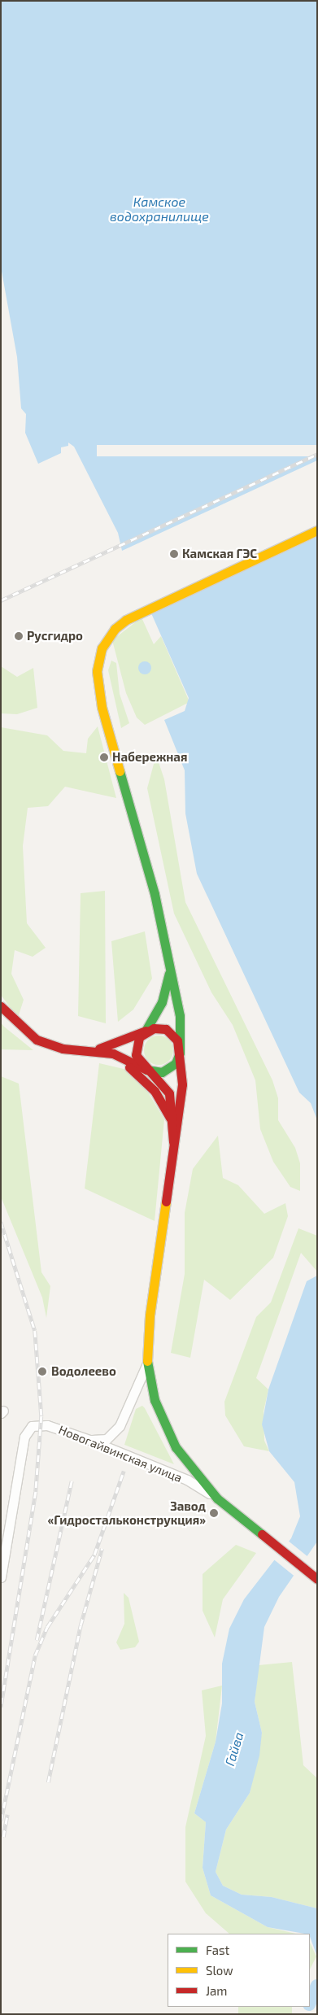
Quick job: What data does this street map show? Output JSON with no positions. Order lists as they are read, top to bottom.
{
  "streets": {
    "street": ["Новогайвинская улица"]
  },
  "water": ["Камское водохранилище", "Гайва"],
  "places": [
    "Камская ГЭС",
    "Русгидро",
    "Набережная",
    "Водолеево",
    "Завод «Гидростальконструкция»"
  ],
  "legend": ["Fast", "Slow", "Jam"]
}
